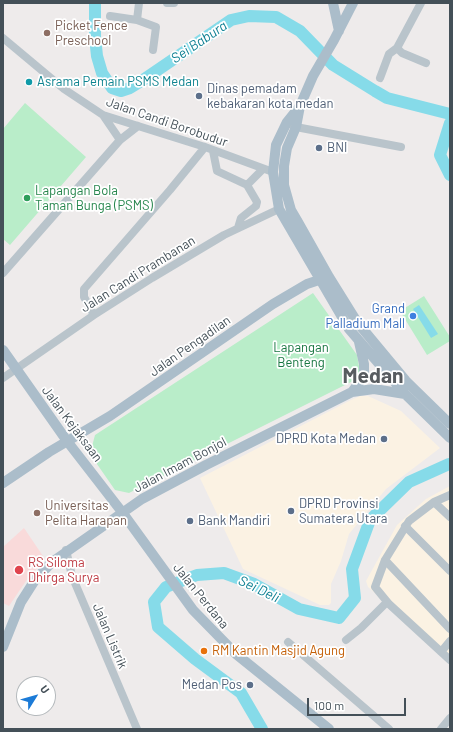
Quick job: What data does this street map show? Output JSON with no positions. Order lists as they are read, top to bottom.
{
  "streets": {
    "main road": [
      "Jalan Pengadilan",
      "Jalan Kejaksaan",
      "Jalan Imam Bonjol",
      "Jalan Perdana"
    ],
    "street": ["Jalan Candi Borobudur", "Jalan Candi Prambanan", "Jalan Listrik"]
  },
  "crossings": [
    ["Jalan Candi Prambanan", "Jalan Kejaksaan"],
    ["Jalan Pengadilan", "Jalan Kejaksaan"],
    ["Jalan Kejaksaan", "Jalan Imam Bonjol"],
    ["Jalan Kejaksaan", "Jalan Perdana"],
    ["Jalan Imam Bonjol", "Jalan Perdana"],
    ["Jalan Imam Bonjol", "Jalan Listrik"]
  ],
  "districts": ["Medan"],
  "water": ["Sei Babura", "Sei Deli"],
  "parks": ["Lapangan Benteng"],
  "places": [
    "Picket Fence Preschool",
    "Asrama Pemain PSMS Medan",
    "Dinas pemadam kebakaran kota medan",
    "BNI",
    "Lapangan Bola Taman Bunga (PSMS)",
    "Grand Palladium Mall",
    "DPRD Kota Medan",
    "DPRD Provinsi Sumatera Utara",
    "Universitas Pelita Harapan",
    "Bank Mandiri",
    "RS Siloma Dhirga Surya",
    "RM Kantin Masjid Agung",
    "Medan Pos"
  ],
  "scale_bar": "100 m",
  "north": "top right"
}
